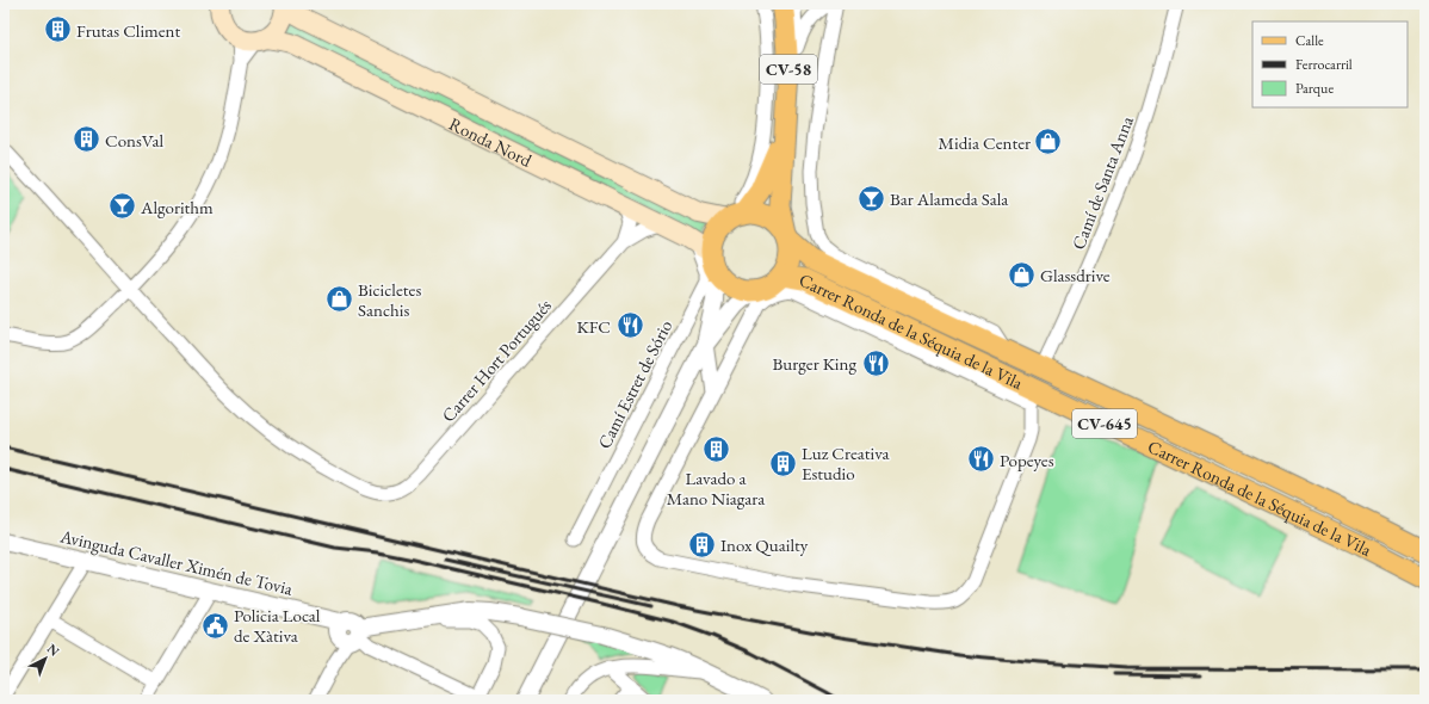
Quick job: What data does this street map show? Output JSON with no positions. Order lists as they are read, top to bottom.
{
  "streets": {
    "main road": [
      "CV-58",
      "Ronda Nord",
      "Carrer Ronda de la Séquia de la Vila",
      "CV-645"
    ],
    "street": [
      "Camí de Santa Anna",
      "Carrer Hort Portugués",
      "Camí Estret de Sório",
      "Avinguda Cavaller Ximén de Tovia"
    ]
  },
  "crossings": [
    ["CV-58", "Ronda Nord"],
    ["CV-58", "Carrer Ronda de la Séquia de la Vila"],
    ["CV-58", "Camí Estret de Sório"],
    ["CV-58", "CV-645"],
    ["Ronda Nord", "Carrer Ronda de la Séquia de la Vila"],
    ["Ronda Nord", "Carrer Hort Portugués"],
    ["Ronda Nord", "Camí Estret de Sório"],
    ["Ronda Nord", "CV-645"],
    ["Camí de Santa Anna", "Carrer Ronda de la Séquia de la Vila"],
    ["Carrer Ronda de la Séquia de la Vila", "Camí Estret de Sório"],
    ["Carrer Ronda de la Séquia de la Vila", "CV-645"],
    ["Camí Estret de Sório", "CV-645"]
  ],
  "places": {
    "building": [
      "Frutas Climent",
      "ConsVal",
      "Lavado a Mano Niagara",
      "Luz Creativa Estudio",
      "Inox Quailty"
    ],
    "shop": ["Midia Center", "Glassdrive", "Bicicletes Sanchis"],
    "bar": ["Bar Alameda Sala", "Algorithm"],
    "restaurant": ["KFC", "Burger King", "Popeyes"],
    "public building": ["Policia Local de Xàtiva"]
  },
  "legend": ["Calle", "Ferrocarril", "Parque"],
  "north": "top right"
}
